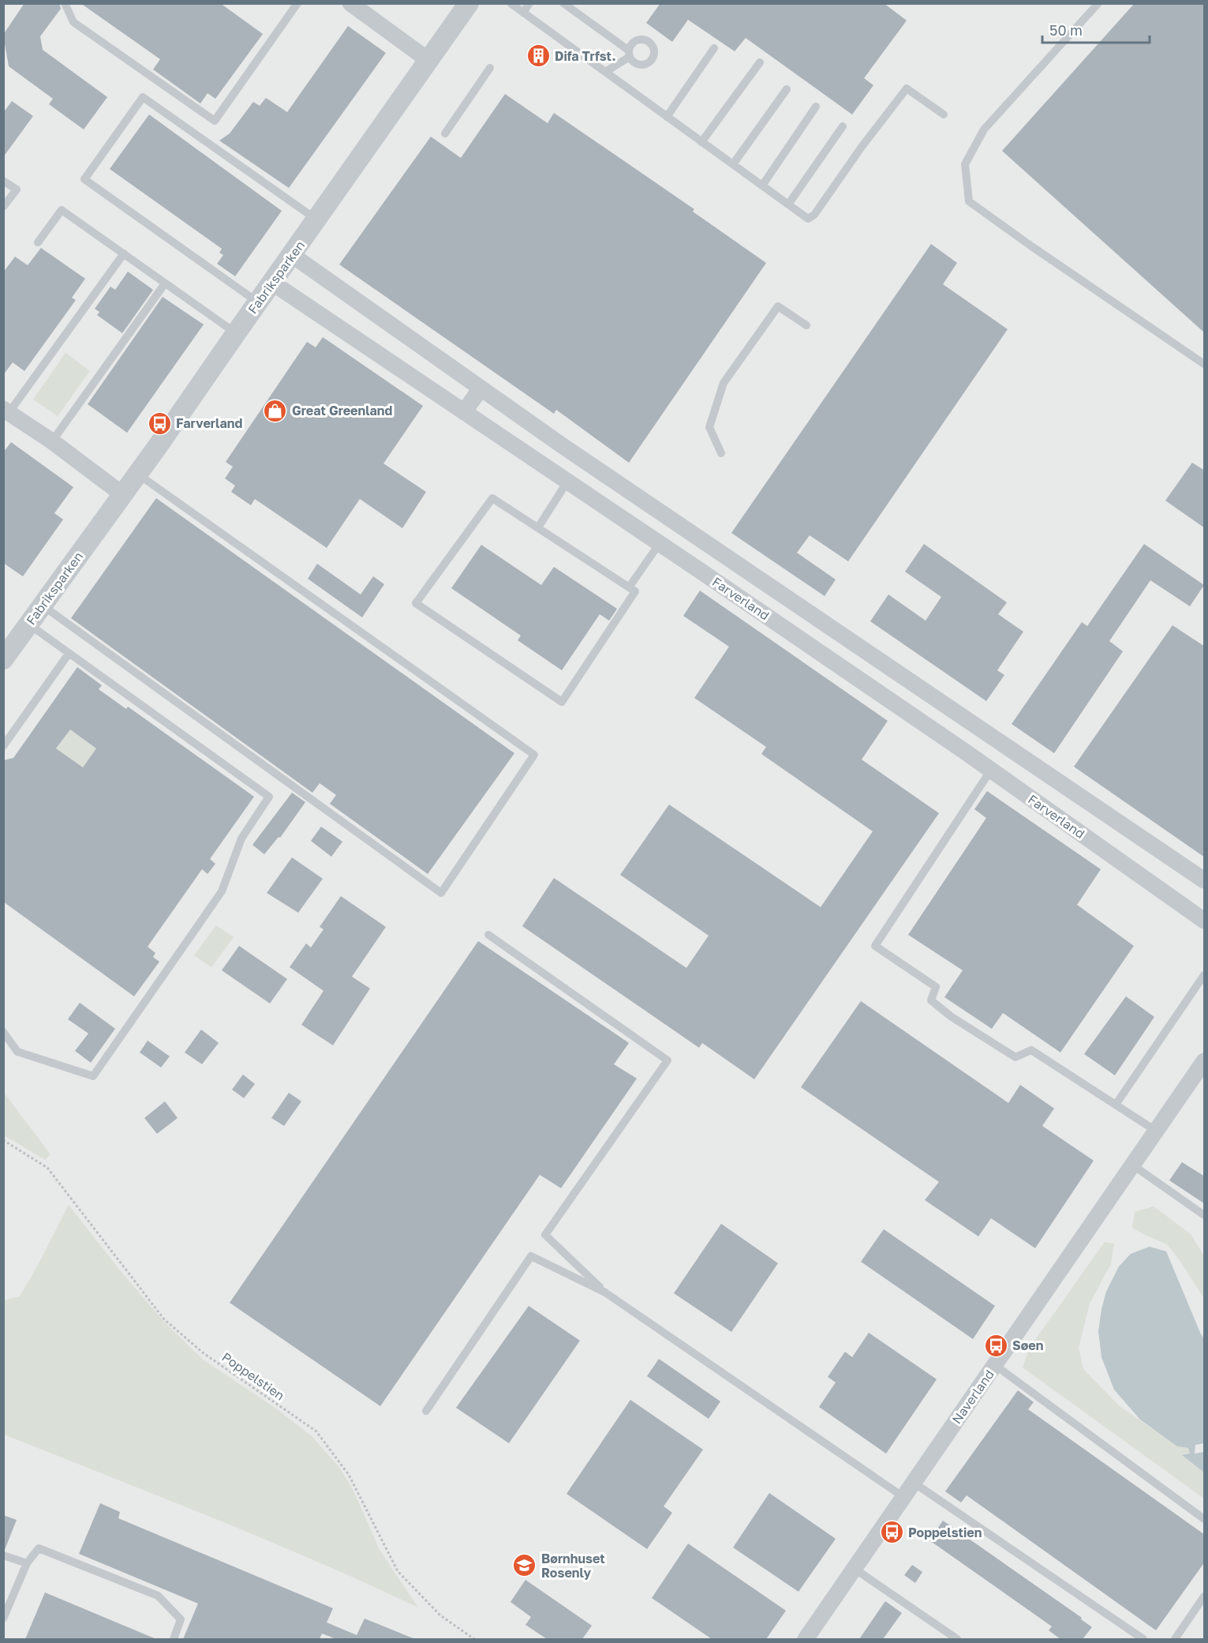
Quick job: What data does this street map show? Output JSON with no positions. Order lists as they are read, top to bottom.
{
  "streets": {
    "street": ["Fabriksparken", "Farverland", "Naverland"],
    "path": ["Poppelstien"]
  },
  "crossings": [
    ["Fabriksparken", "Farverland"]
  ],
  "places": {
    "building": ["Difa Trfst."],
    "shop": ["Great Greenland"],
    "bus stop": ["Farverland", "Søen", "Poppelstien"],
    "school or university": ["Børnhuset Rosenly"]
  },
  "scale_bar": "50 m"
}
